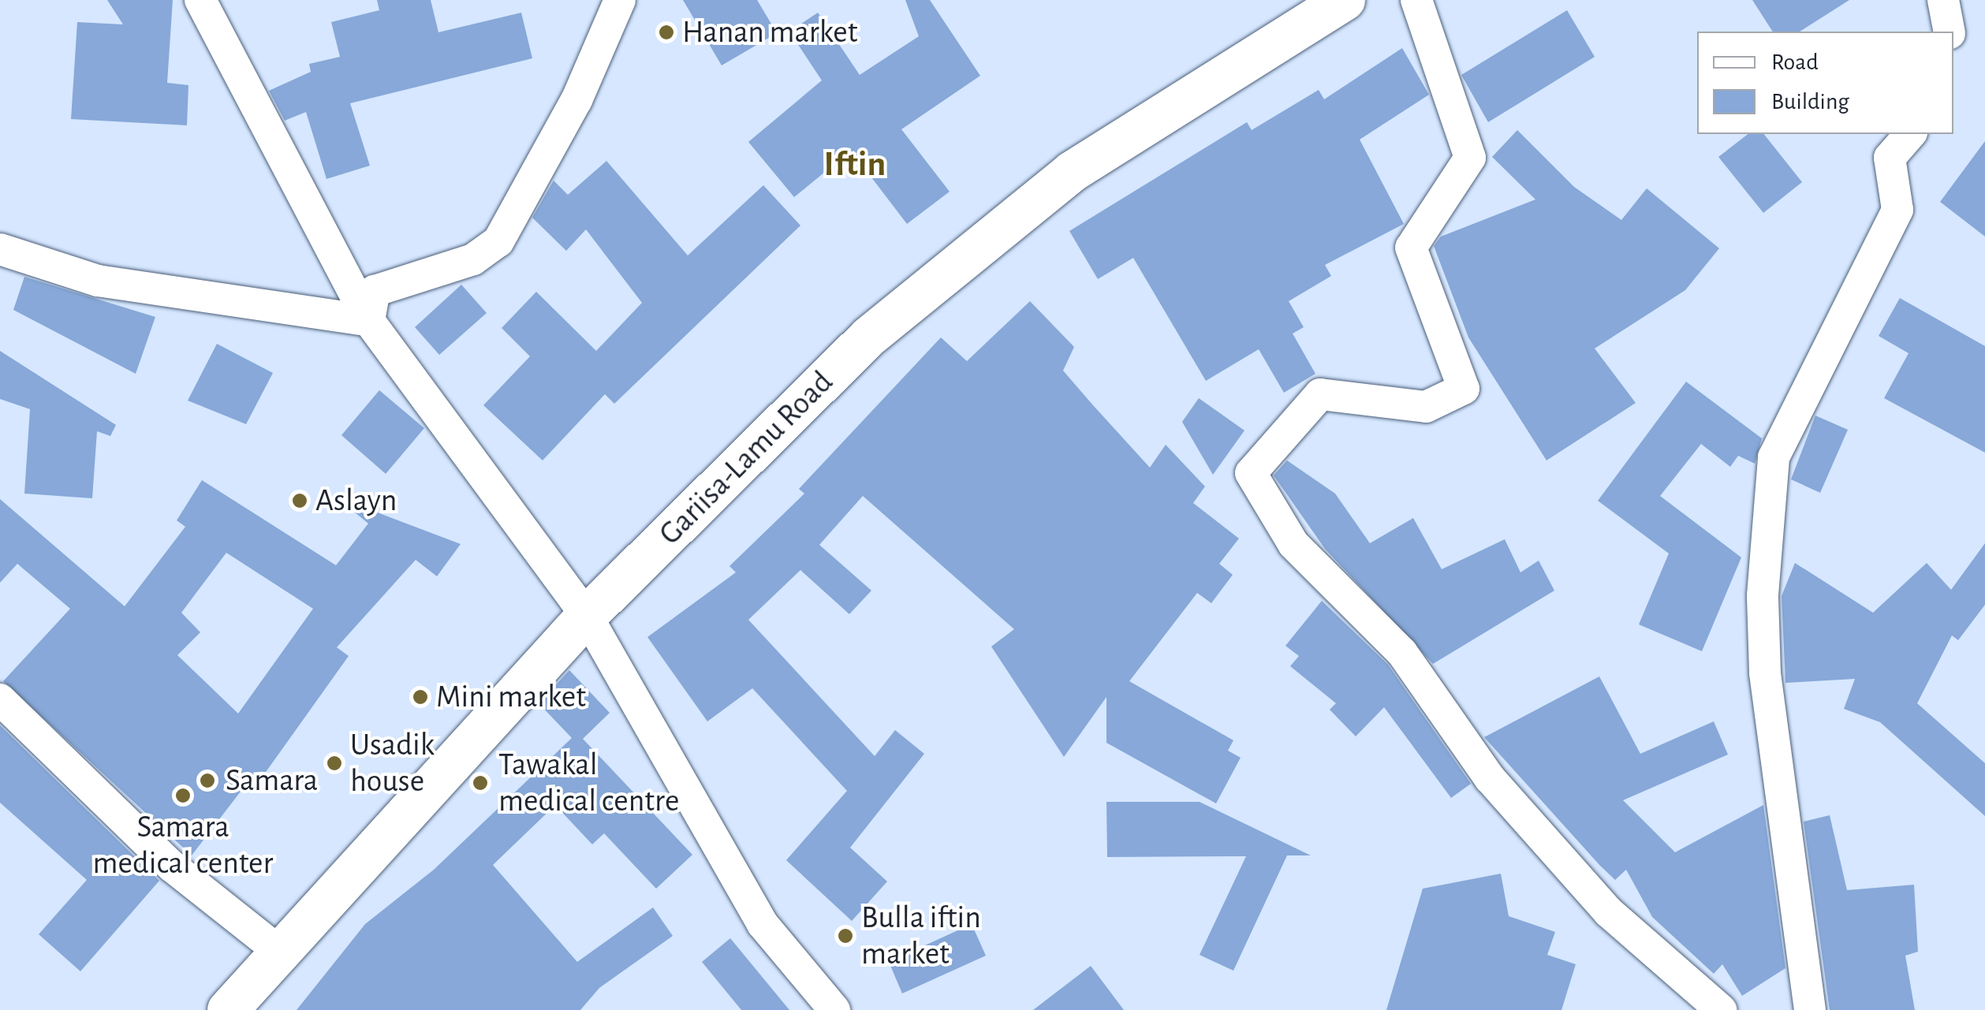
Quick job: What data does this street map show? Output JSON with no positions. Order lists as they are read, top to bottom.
{
  "streets": {
    "street": ["Gariisa-Lamu Road"]
  },
  "districts": ["Iftin"],
  "places": [
    "Hanan market",
    "Aslayn",
    "Mini market",
    "Usadik house",
    "Samara",
    "Tawakal medical centre",
    "Samara medical center",
    "Bulla iftin market"
  ],
  "legend": ["Road", "Building"]
}
